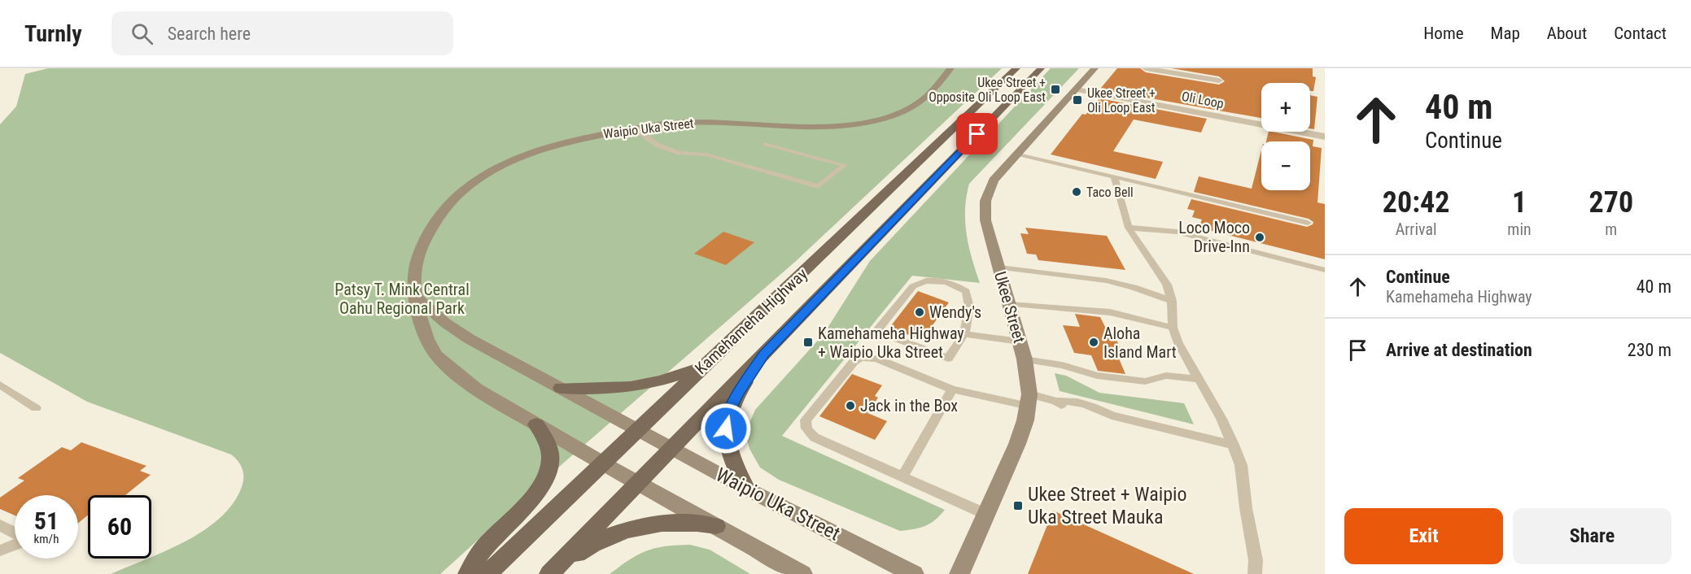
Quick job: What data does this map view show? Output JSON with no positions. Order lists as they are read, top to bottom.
{
  "streets": {
    "main road": ["Kamehameha Highway"],
    "street": ["Oli Loop", "Waipio Uka Street", "Ukee Street"]
  },
  "crossings": [
    ["Oli Loop", "Ukee Street"],
    ["Waipio Uka Street", "Kamehameha Highway"]
  ],
  "parks": ["Patsy T. Mink Central Oahu Regional Park"],
  "places": {
    "transit": [
      "Ukee Street + Opposite Oli Loop East",
      "Ukee Street + Oli Loop East",
      "Kamehameha Highway + Waipio Uka Street",
      "Ukee Street + Waipio Uka Street Mauka"
    ],
    "other": [
      "Taco Bell",
      "Loco Moco Drive-Inn",
      "Wendy's",
      "Aloha Island Mart",
      "Jack in the Box"
    ]
  },
  "page": {
    "header": "Turnly",
    "search": "Search here",
    "nav": [
      "Home",
      "Map",
      "About",
      "Contact"
    ],
    "turn": ["40 m", "Continue"],
    "map_buttons": ["+", "−"],
    "eta": [
      "20:42",
      "Arrival",
      "1",
      "min",
      "270",
      "m"
    ],
    "list": [
      {
        "name": "Continue",
        "note": "Kamehameha Highway",
        "value": "40 m"
      },
      {
        "name": "Arrive at destination",
        "value": "230 m"
      }
    ],
    "speed": "51 km/h",
    "limit": "60",
    "buttons": ["Exit", "Share"]
  }
}
